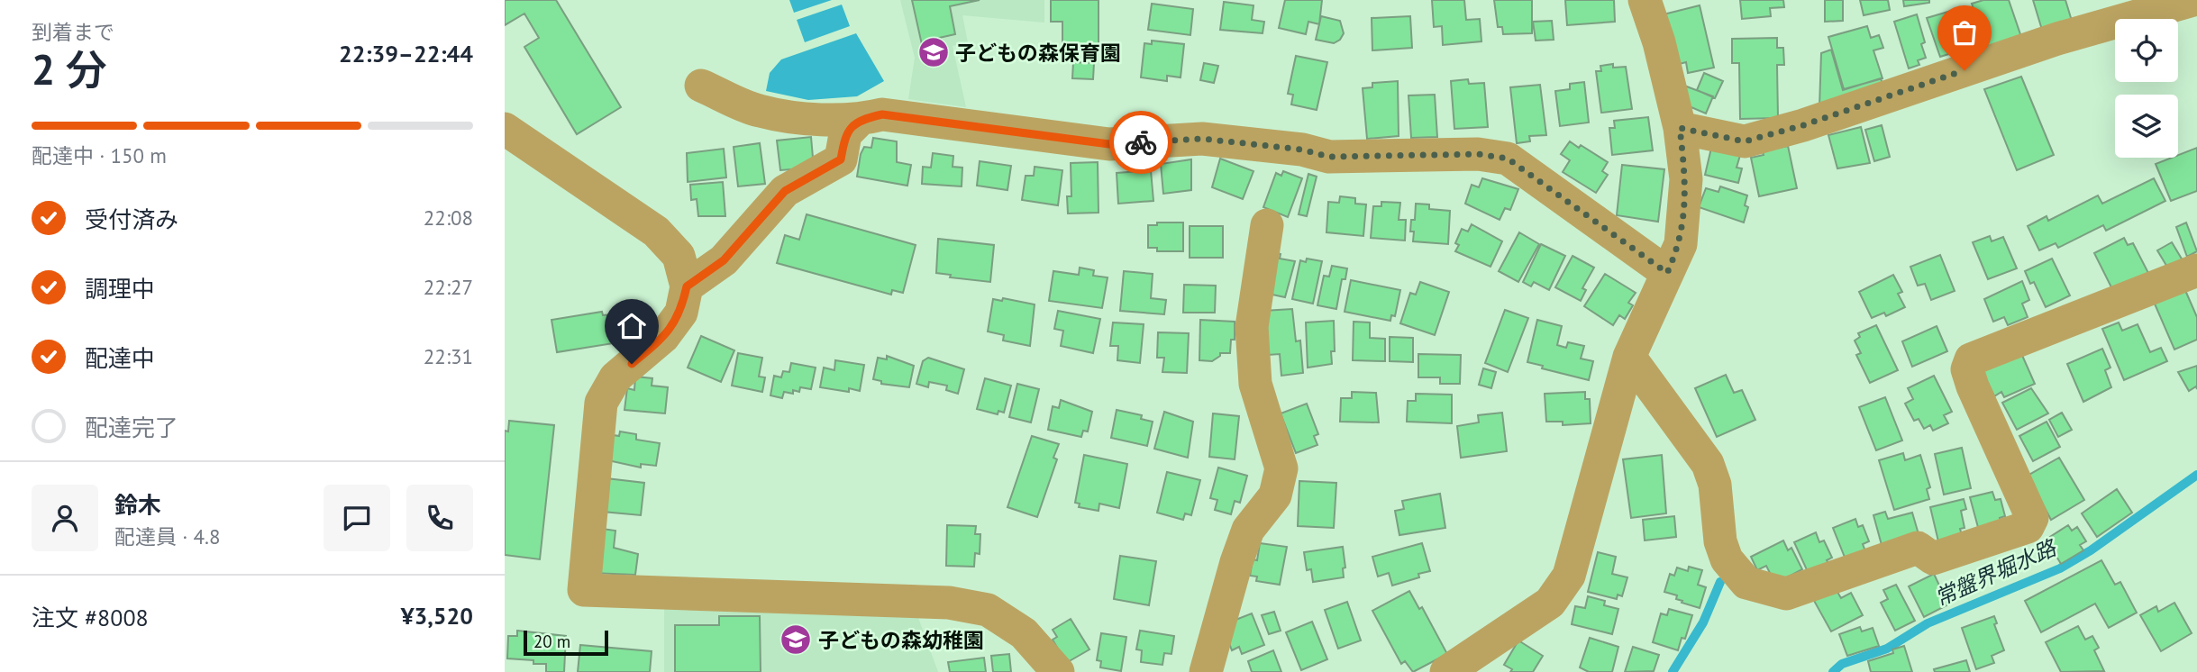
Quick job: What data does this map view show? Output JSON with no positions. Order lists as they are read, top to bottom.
{
  "water": ["常盤界堀水路"],
  "places": {
    "school or university": ["子どもの森保育園", "子どもの森幼稚園"]
  },
  "scale_bar": "20 m",
  "page": {
    "heading": ["2 分", "到着まで", "22:39–22:44"],
    "panel": [
      "鈴木",
      "配達員 · 4.8",
      "注文 #8008",
      "¥3,520"
    ],
    "bar": "配達中 · 150 m",
    "list": [
      ["受付済み", "22:08"],
      ["調理中", "22:27"],
      ["配達中", "22:31"],
      "配達完了"
    ],
    "scale": "20 m"
  }
}
